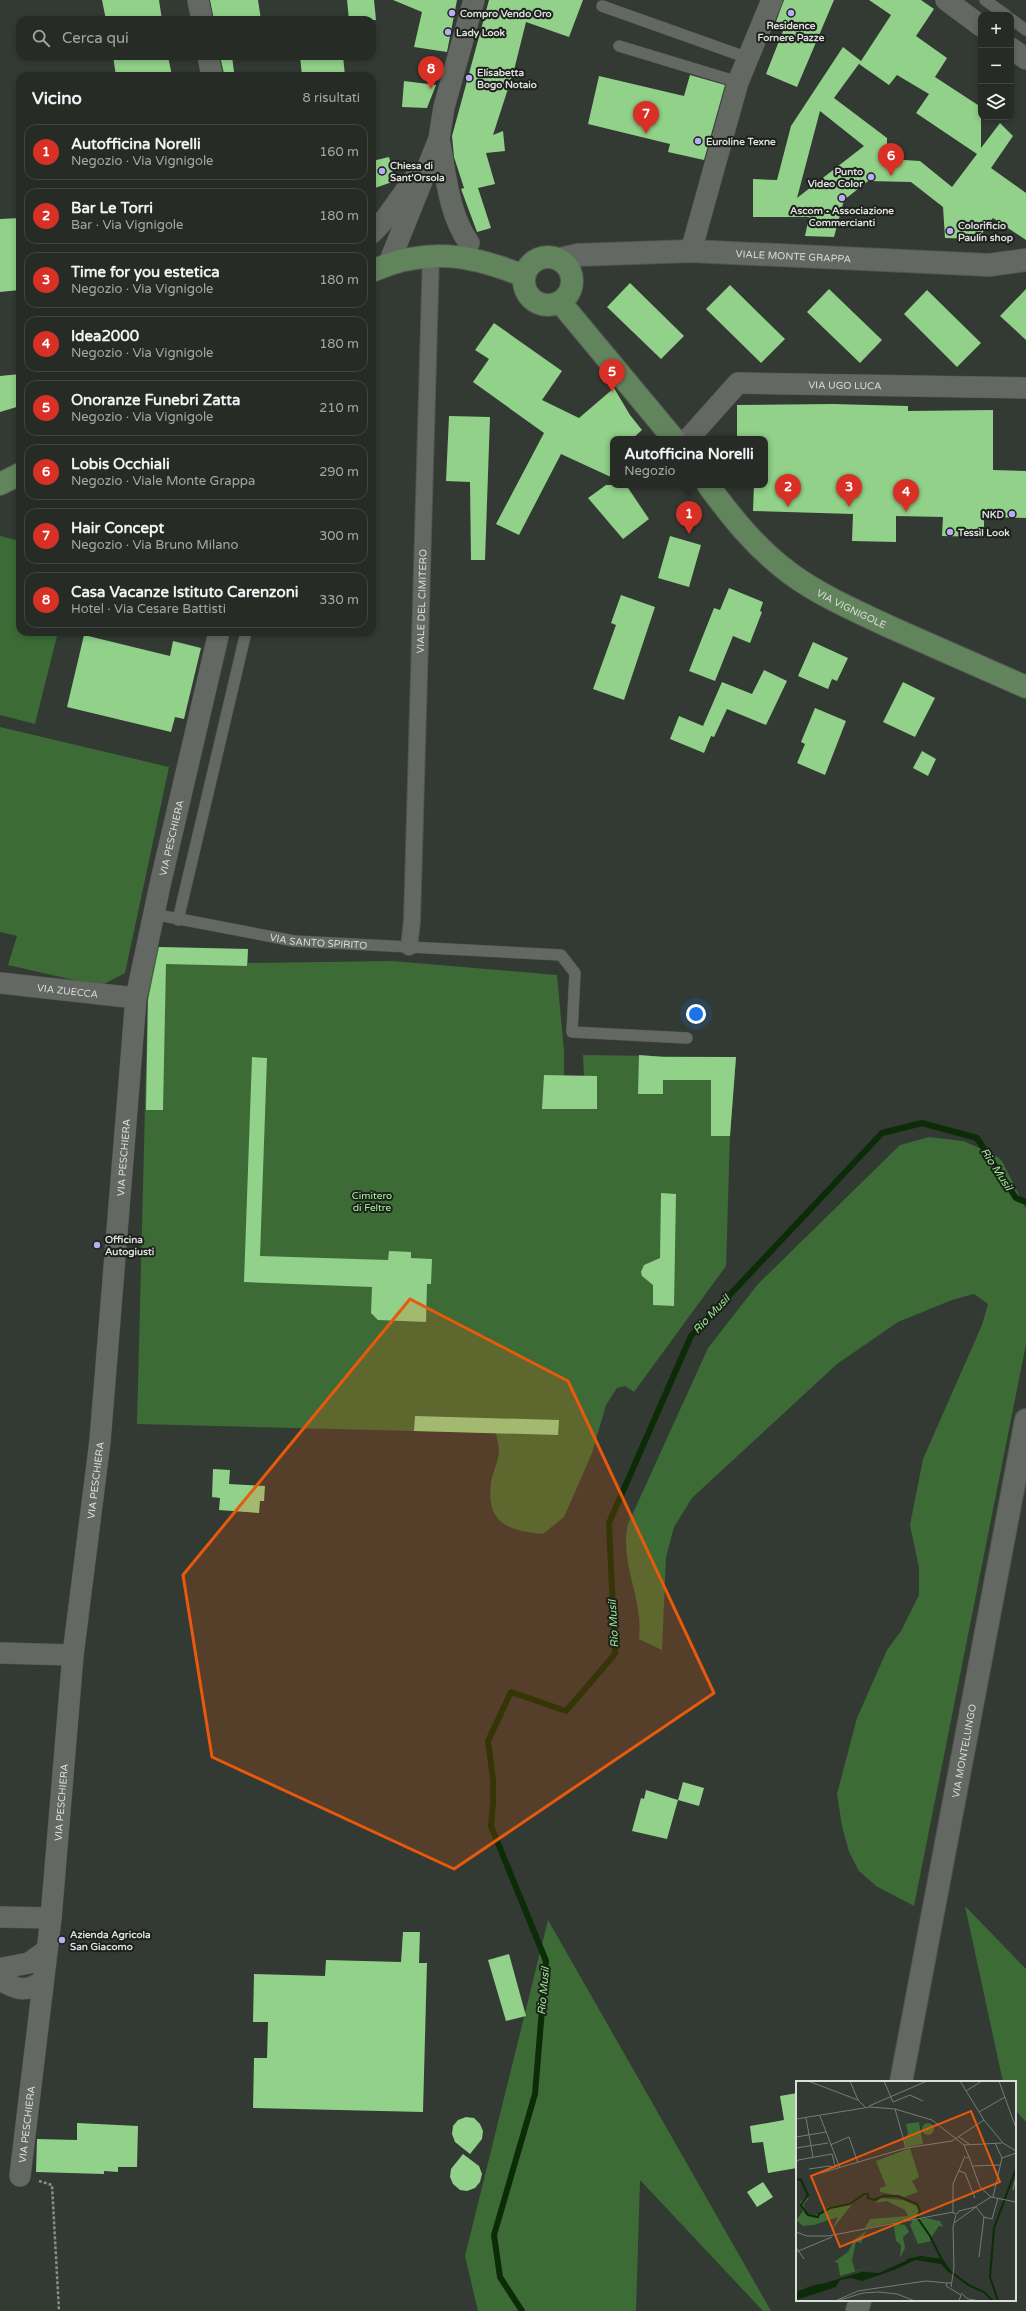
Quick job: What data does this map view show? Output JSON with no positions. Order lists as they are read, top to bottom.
{
  "streets": {
    "main road": ["VIA VIGNIGOLE"],
    "street": [
      "VIALE MONTE GRAPPA",
      "VIA UGO LUCA",
      "VIALE DEL CIMITERO",
      "VIA PESCHIERA",
      "VIA ZUECCA",
      "VIA MONTELUNGO"
    ],
    "lane": ["VIA SANTO SPIRITO"]
  },
  "crossings": [
    ["VIALE DEL CIMITERO", "VIA SANTO SPIRITO"],
    ["VIA PESCHIERA", "VIA SANTO SPIRITO"],
    ["VIA PESCHIERA", "VIA ZUECCA"]
  ],
  "water": ["Rio Musil"],
  "parks": ["Cimitero di Feltre"],
  "places": [
    "Compro Vendo Oro",
    "Residence Fornere Pazze",
    "Lady Look",
    "Elisabetta Bogo Notaio",
    "Euroline Texne",
    "Chiesa di Sant'Orsola",
    "Punto Video Color",
    "Ascom - Associazione Commercianti",
    "Colorificio Paulin shop",
    "NKD",
    "Tessil Look",
    "Officina Autogiusti",
    "Azienda Agricola San Giacomo"
  ],
  "page": {
    "map_buttons": ["+", "−"],
    "search": "Cerca qui",
    "pins": [
      "8",
      "7",
      "6",
      "5",
      "2",
      "3",
      "4",
      "1"
    ],
    "heading": ["Vicino", "8 risultati"],
    "list": [
      {
        "mark": "1",
        "name": "Autofficina Norelli",
        "note": "Negozio · Via Vignigole",
        "value": "160 m"
      },
      {
        "mark": "2",
        "name": "Bar Le Torri",
        "note": "Bar · Via Vignigole",
        "value": "180 m"
      },
      {
        "mark": "3",
        "name": "Time for you estetica",
        "note": "Negozio · Via Vignigole",
        "value": "180 m"
      },
      {
        "mark": "4",
        "name": "Idea2000",
        "note": "Negozio · Via Vignigole",
        "value": "180 m"
      },
      {
        "mark": "5",
        "name": "Onoranze Funebri Zatta",
        "note": "Negozio · Via Vignigole",
        "value": "210 m"
      },
      {
        "mark": "6",
        "name": "Lobis Occhiali",
        "note": "Negozio · Viale Monte Grappa",
        "value": "290 m"
      },
      {
        "mark": "7",
        "name": "Hair Concept",
        "note": "Negozio · Via Bruno Milano",
        "value": "300 m"
      },
      {
        "mark": "8",
        "name": "Casa Vacanze Istituto Carenzoni",
        "note": "Hotel · Via Cesare Battisti",
        "value": "330 m"
      }
    ],
    "popup": ["Autofficina Norelli", "Negozio"]
  }
}
